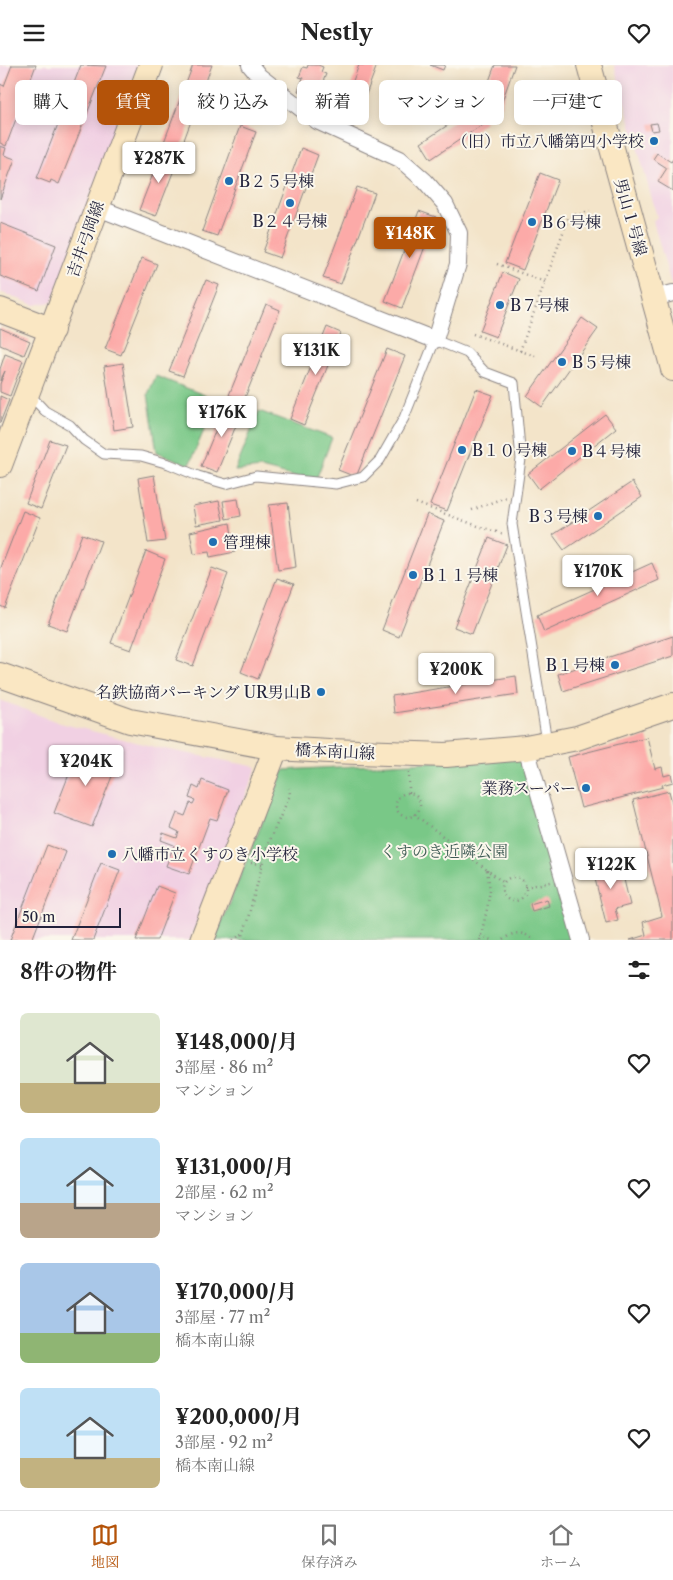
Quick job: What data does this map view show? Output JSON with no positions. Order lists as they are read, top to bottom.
{
  "streets": {
    "street": ["男山１号線", "吉井弓岡線", "橋本南山線"]
  },
  "parks": ["くすのき近隣公園"],
  "places": [
    "（旧）市立八幡第四小学校",
    "B２５号棟",
    "B２４号棟",
    "B６号棟",
    "B７号棟",
    "B５号棟",
    "B１０号棟",
    "B４号棟",
    "B３号棟",
    "管理棟",
    "B１１号棟",
    "B１号棟",
    "名鉄協商パーキング UR男山B",
    "業務スーパー",
    "八幡市立くすのき小学校"
  ],
  "scale_bar": "50 m",
  "page": {
    "header": "Nestly",
    "chip": [
      "購入",
      "賃貸",
      "絞り込み",
      "新着",
      "マンション",
      "一戸建て"
    ],
    "price": [
      "¥287K",
      "¥148K",
      "¥131K",
      "¥176K",
      "¥170K",
      "¥200K",
      "¥204K",
      "¥122K"
    ],
    "scale": "50 m",
    "heading": "8件の物件",
    "list": [
      {
        "name": "¥148,000/月",
        "note": "3部屋 · 86 m² · マンション"
      },
      {
        "name": "¥131,000/月",
        "note": "2部屋 · 62 m² · マンション"
      },
      {
        "name": "¥170,000/月",
        "note": "3部屋 · 77 m² · 橋本南山線"
      },
      {
        "name": "¥200,000/月",
        "note": "3部屋 · 92 m² · 橋本南山線"
      }
    ],
    "tabs": ["地図", "保存済み", "ホーム"]
  }
}
